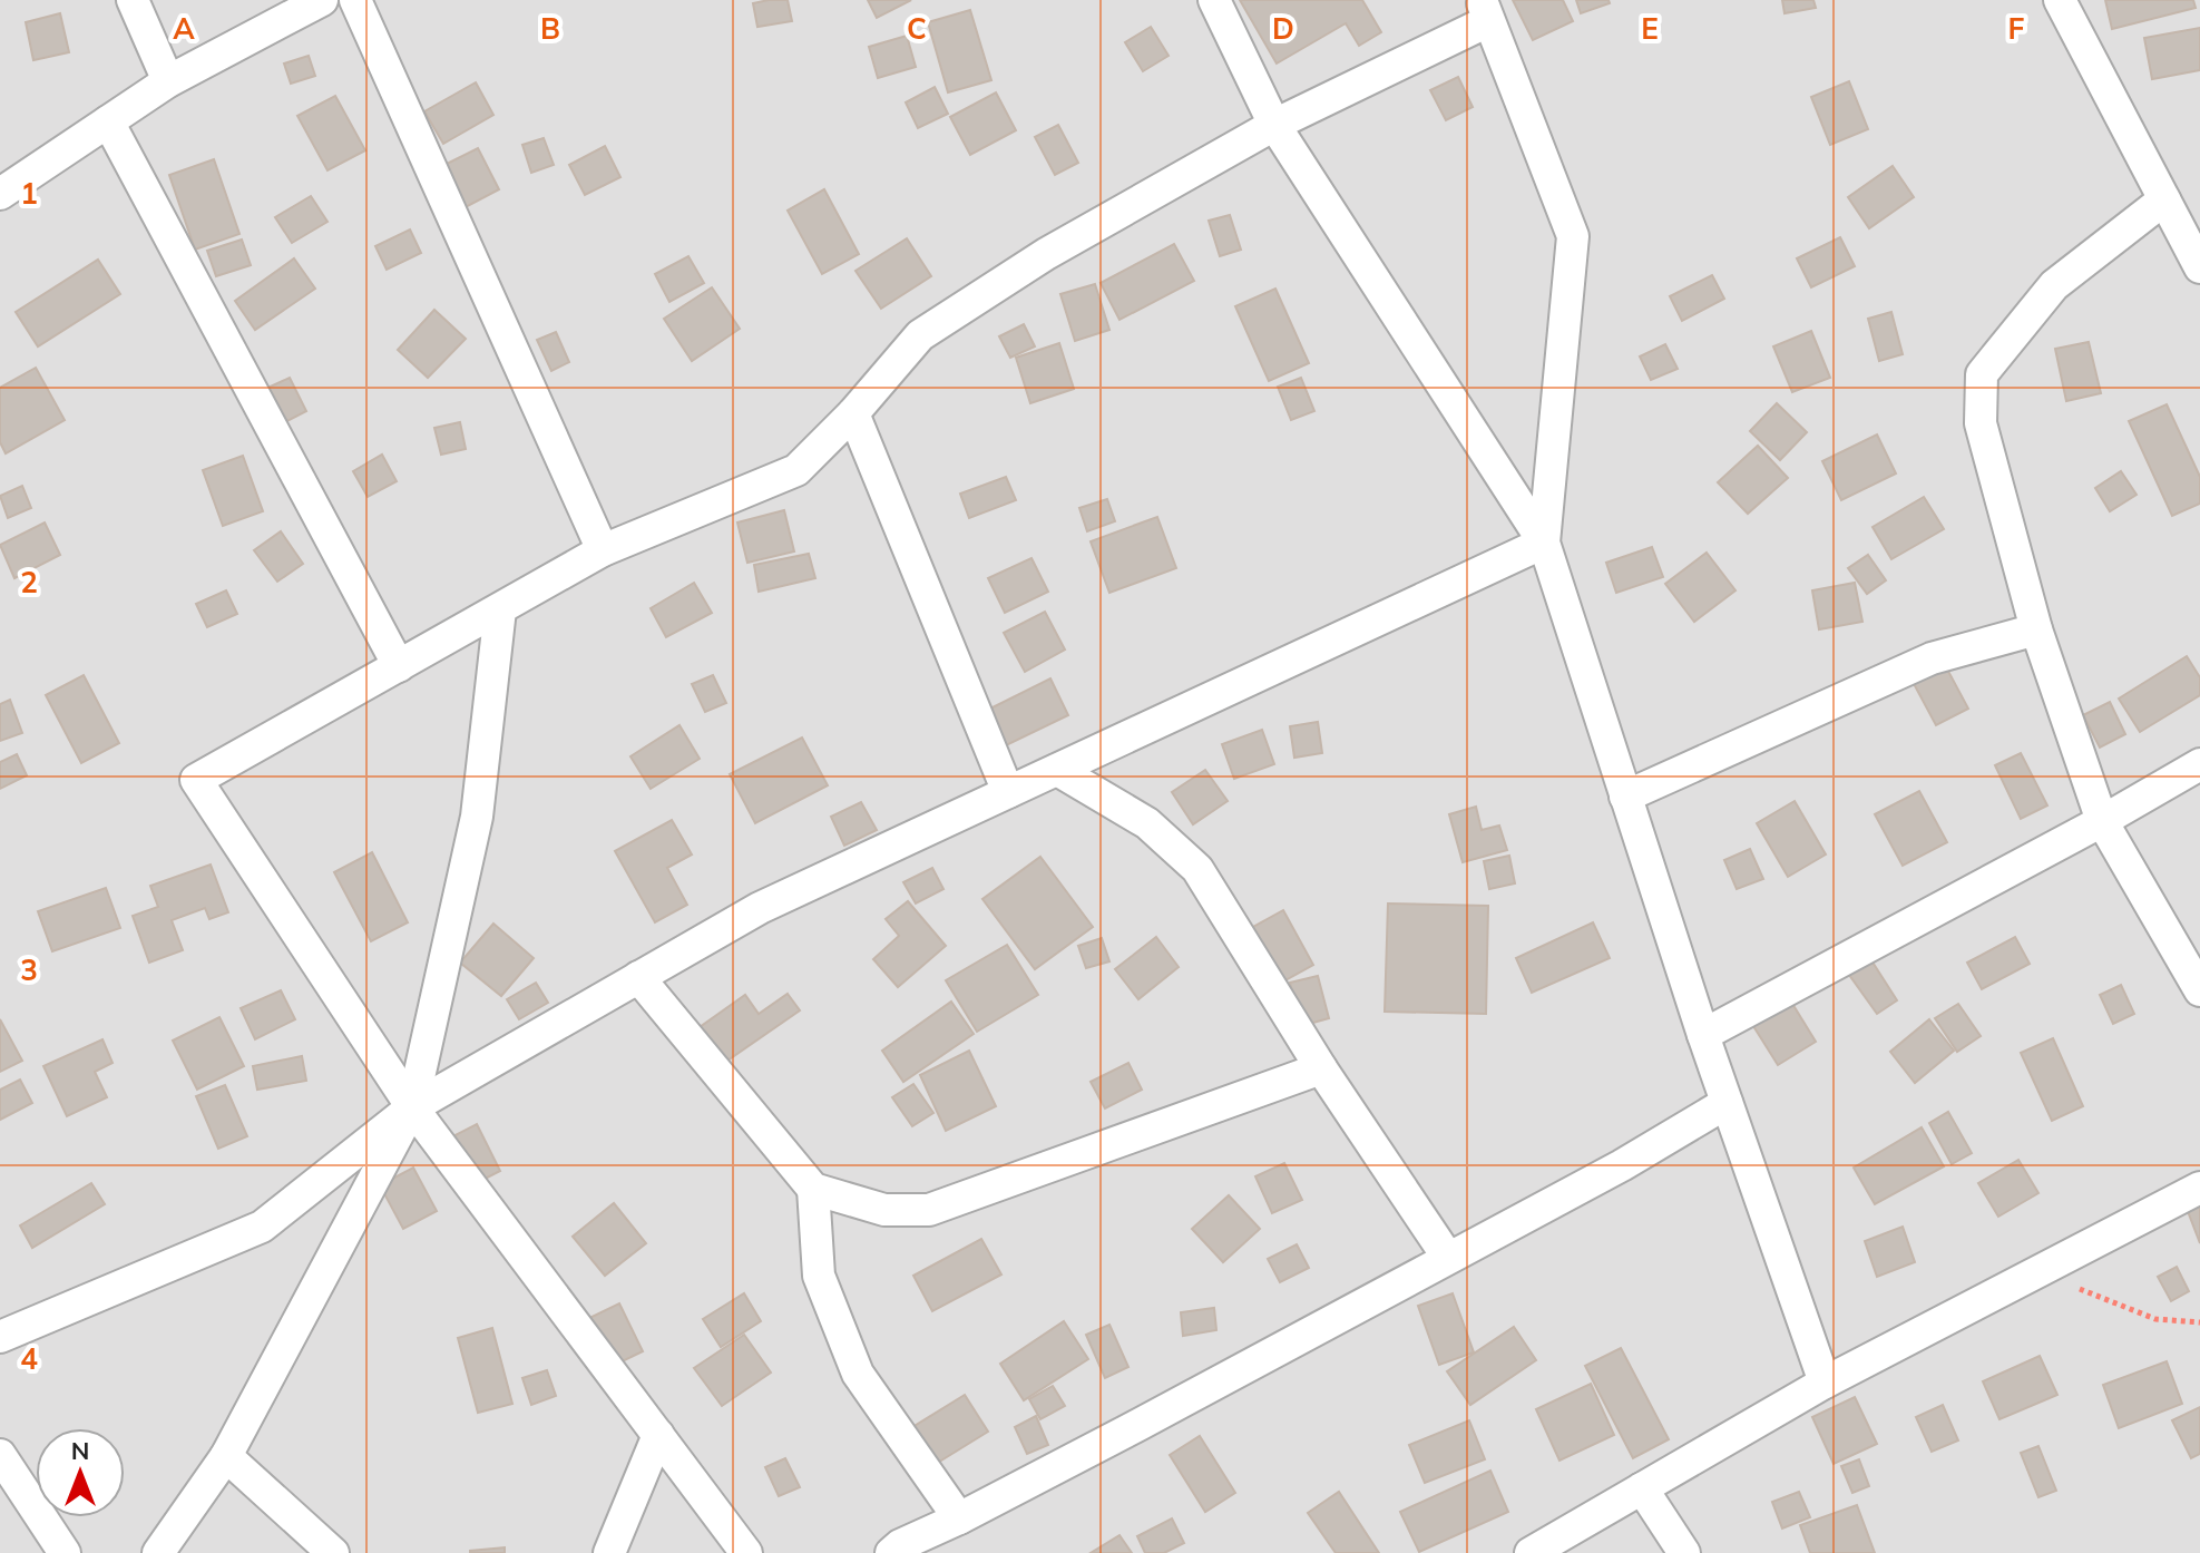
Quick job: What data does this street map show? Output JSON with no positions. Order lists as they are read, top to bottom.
{
  "north": "top",
  "grid": {
    "columns": [
      "A",
      "B",
      "C",
      "D",
      "E",
      "F"
    ],
    "rows": [
      "1",
      "2",
      "3",
      "4"
    ]
  }
}
